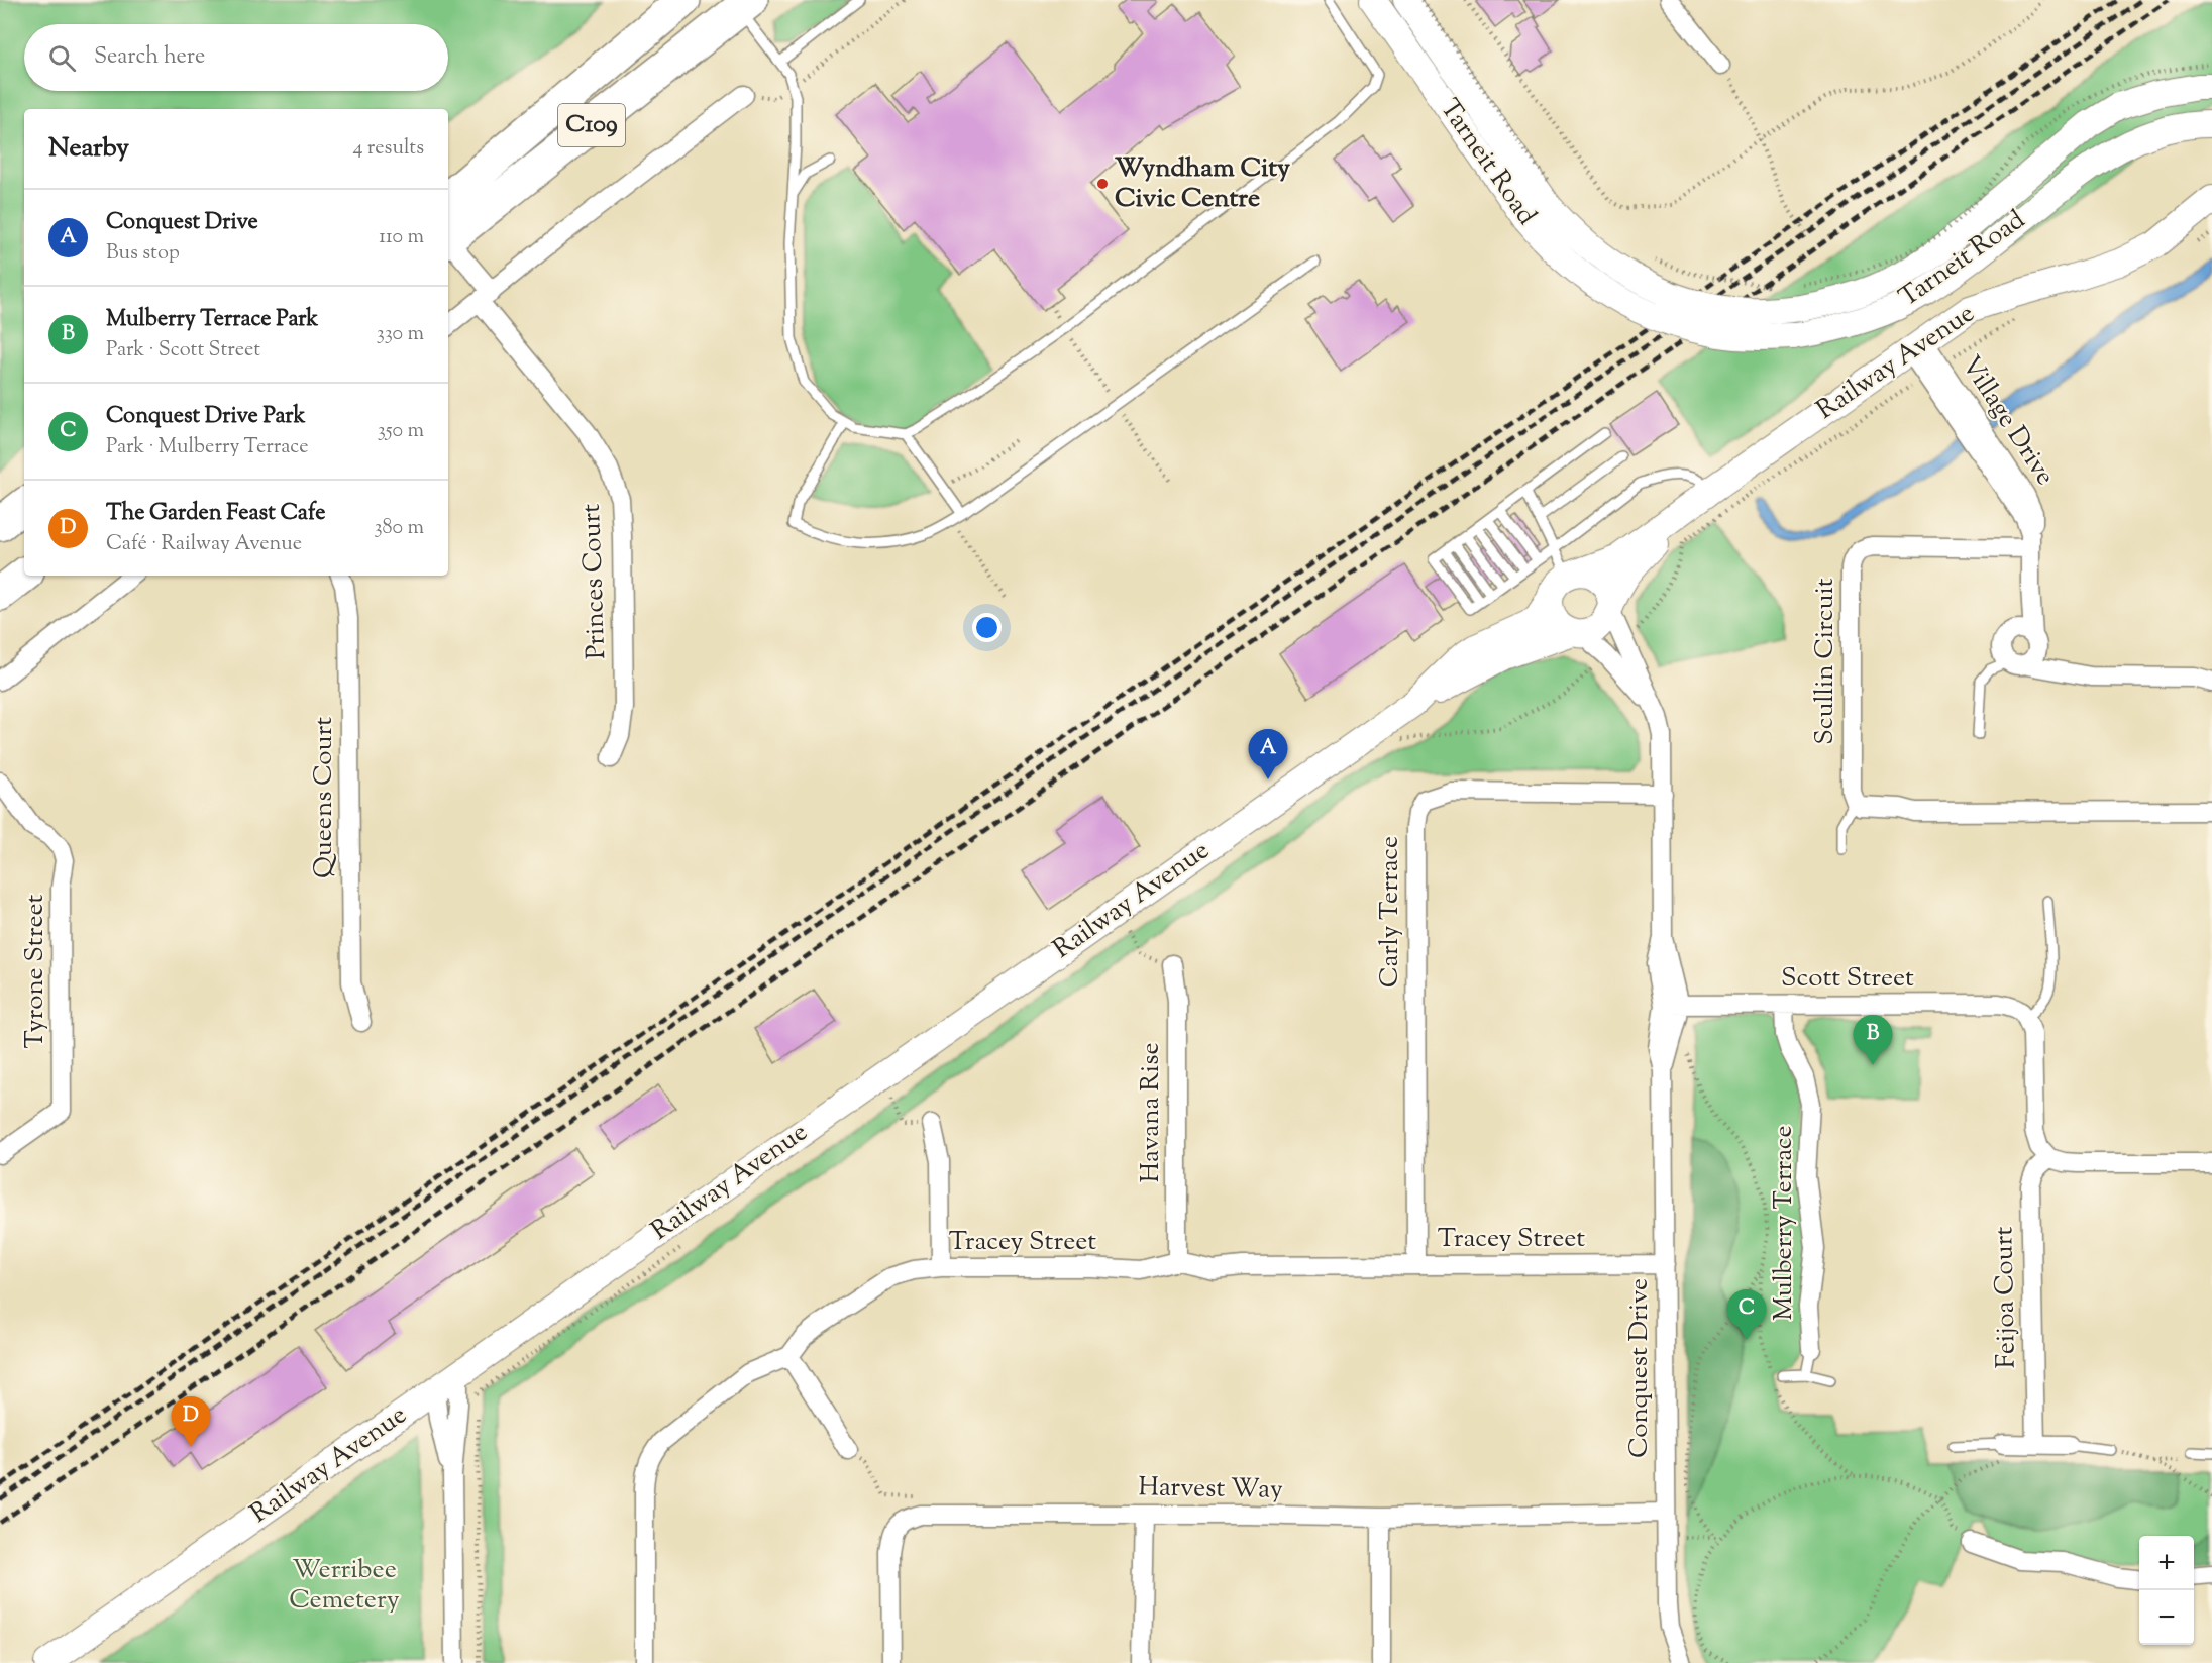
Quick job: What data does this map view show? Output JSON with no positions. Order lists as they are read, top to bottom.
{
  "streets": {
    "highway": ["C109"],
    "street": [
      "Tarneit Road",
      "Railway Avenue",
      "Village Drive",
      "Princes Court",
      "Scullin Circuit",
      "Queens Court",
      "Carly Terrace",
      "Tyrone Street",
      "Scott Street",
      "Havana Rise",
      "Mulberry Terrace",
      "Tracey Street",
      "Feijoa Court",
      "Conquest Drive",
      "Harvest Way"
    ]
  },
  "crossings": [
    ["Railway Avenue", "Village Drive"],
    ["Railway Avenue", "Conquest Drive"],
    ["Village Drive", "Scullin Circuit"],
    ["Carly Terrace", "Tracey Street"],
    ["Carly Terrace", "Conquest Drive"],
    ["Scott Street", "Mulberry Terrace"],
    ["Scott Street", "Conquest Drive"],
    ["Havana Rise", "Tracey Street"],
    ["Tracey Street", "Conquest Drive"],
    ["Conquest Drive", "Harvest Way"]
  ],
  "parks": ["Werribee Cemetery"],
  "places": ["Wyndham City Civic Centre"],
  "page": {
    "search": "Search here",
    "heading": ["Nearby", "4 results"],
    "list": [
      {
        "mark": "A",
        "name": "Conquest Drive",
        "note": "Bus stop",
        "value": "110 m"
      },
      {
        "mark": "B",
        "name": "Mulberry Terrace Park",
        "note": "Park · Scott Street",
        "value": "330 m"
      },
      {
        "mark": "C",
        "name": "Conquest Drive Park",
        "note": "Park · Mulberry Terrace",
        "value": "350 m"
      },
      {
        "mark": "D",
        "name": "The Garden Feast Cafe",
        "note": "Café · Railway Avenue",
        "value": "380 m"
      }
    ],
    "pins": [
      "A",
      "B",
      "C",
      "D"
    ],
    "map_buttons": ["+", "−"]
  }
}
